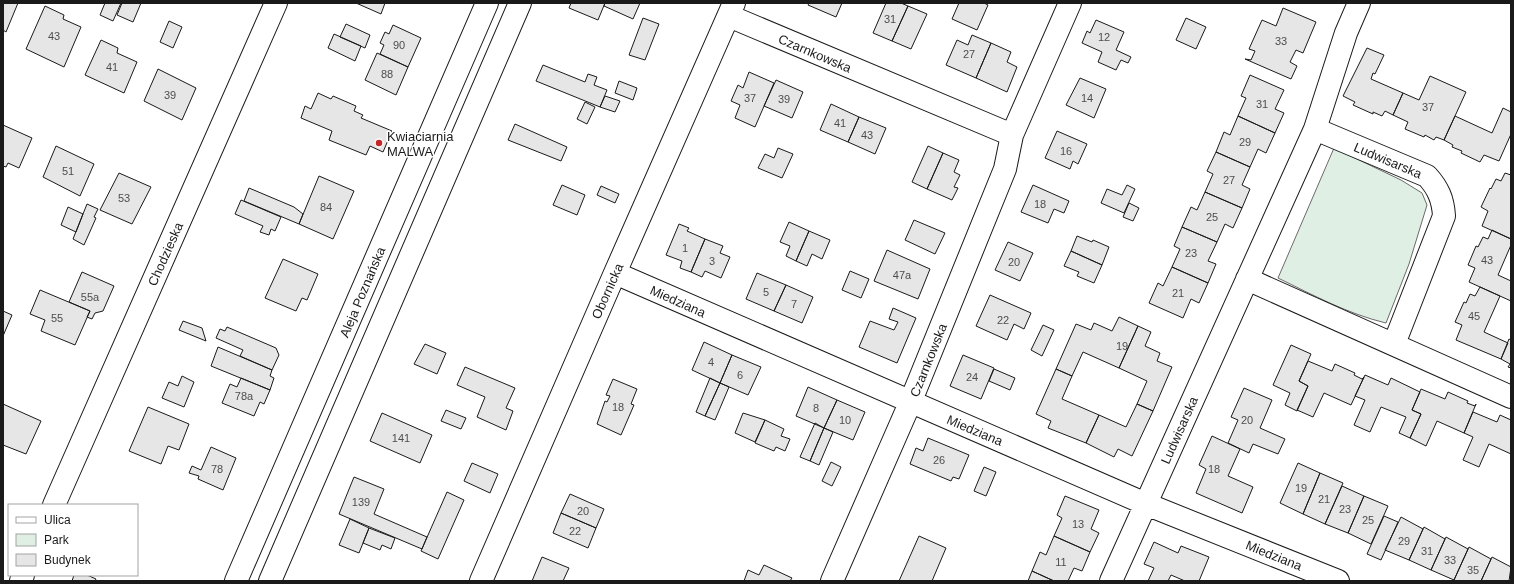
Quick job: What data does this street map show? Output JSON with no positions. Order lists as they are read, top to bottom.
{
  "streets": {
    "street": [
      "Czarnkowska",
      "Ludwisarska",
      "Chodzieska",
      "Obornicka",
      "Aleja Poznańska",
      "Miedziana"
    ]
  },
  "crossings": [
    ["Czarnkowska", "Obornicka"],
    ["Czarnkowska", "Miedziana"],
    ["Ludwisarska", "Miedziana"],
    ["Obornicka", "Miedziana"]
  ],
  "places": ["Kwiaciarnia MALWA"],
  "house_numbers": [
    "31",
    "43",
    "12",
    "33",
    "90",
    "27",
    "41",
    "88",
    "39",
    "37",
    "14",
    "39",
    "31",
    "37",
    "41",
    "43",
    "29",
    "16",
    "51",
    "27",
    "53",
    "18",
    "84",
    "25",
    "1",
    "23",
    "43",
    "3",
    "20",
    "47a",
    "5",
    "21",
    "55a",
    "7",
    "45",
    "55",
    "22",
    "19",
    "4",
    "6",
    "24",
    "78a",
    "18",
    "8",
    "10",
    "20",
    "141",
    "26",
    "78",
    "18",
    "19",
    "21",
    "139",
    "23",
    "20",
    "25",
    "13",
    "22",
    "29",
    "31",
    "33",
    "11",
    "35"
  ],
  "legend": ["Ulica", "Park", "Budynek"]
}
